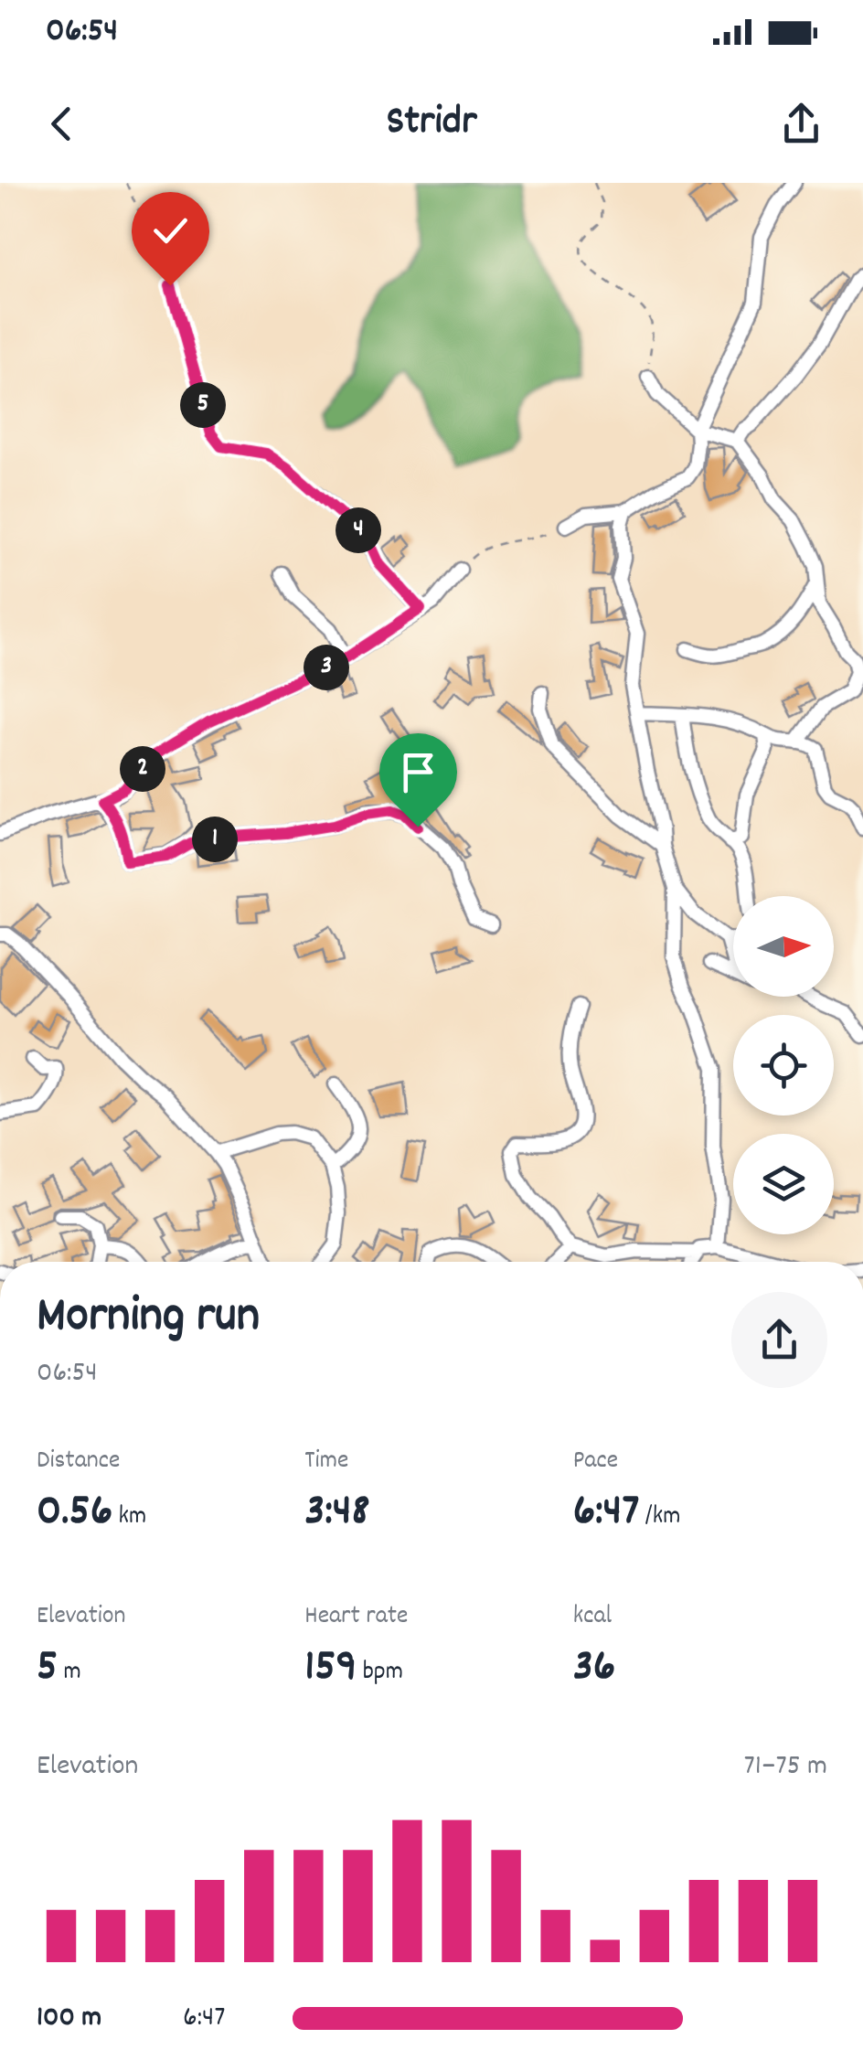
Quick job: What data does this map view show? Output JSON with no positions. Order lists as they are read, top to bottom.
{
  "north": "right",
  "page": {
    "status": "06:54",
    "header": "Stridr",
    "pins": [
      "5",
      "4",
      "3",
      "2",
      "1"
    ],
    "heading": ["Morning run", "06:54"],
    "stats": [
      ["Distance", "0.56 km"],
      ["Time", "3:48"],
      ["Pace", "6:47 /km"],
      ["Elevation", "5 m"],
      ["Heart rate", "159 bpm"],
      ["kcal", "36"]
    ],
    "chart": ["Elevation", "71–75 m"],
    "list": [
      {
        "name": "100 m",
        "note": "6:47"
      }
    ]
  }
}
